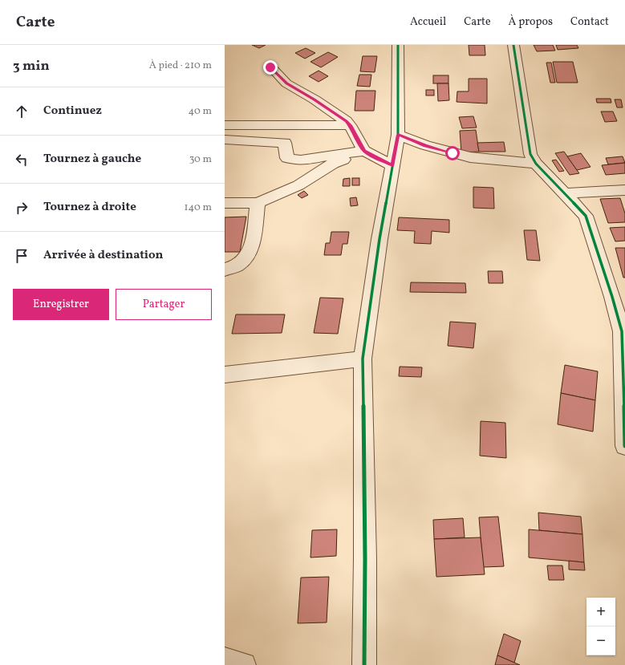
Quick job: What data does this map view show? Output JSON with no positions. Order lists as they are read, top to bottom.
{
  "page": {
    "header": "Carte",
    "nav": [
      "Accueil",
      "Carte",
      "À propos",
      "Contact"
    ],
    "heading": ["3 min", "À pied · 210 m"],
    "list": [
      ["Continuez", "40 m"],
      ["Tournez à gauche", "30 m"],
      ["Tournez à droite", "140 m"],
      "Arrivée à destination"
    ],
    "buttons": ["Enregistrer", "Partager"],
    "map_buttons": ["+", "−"]
  }
}
